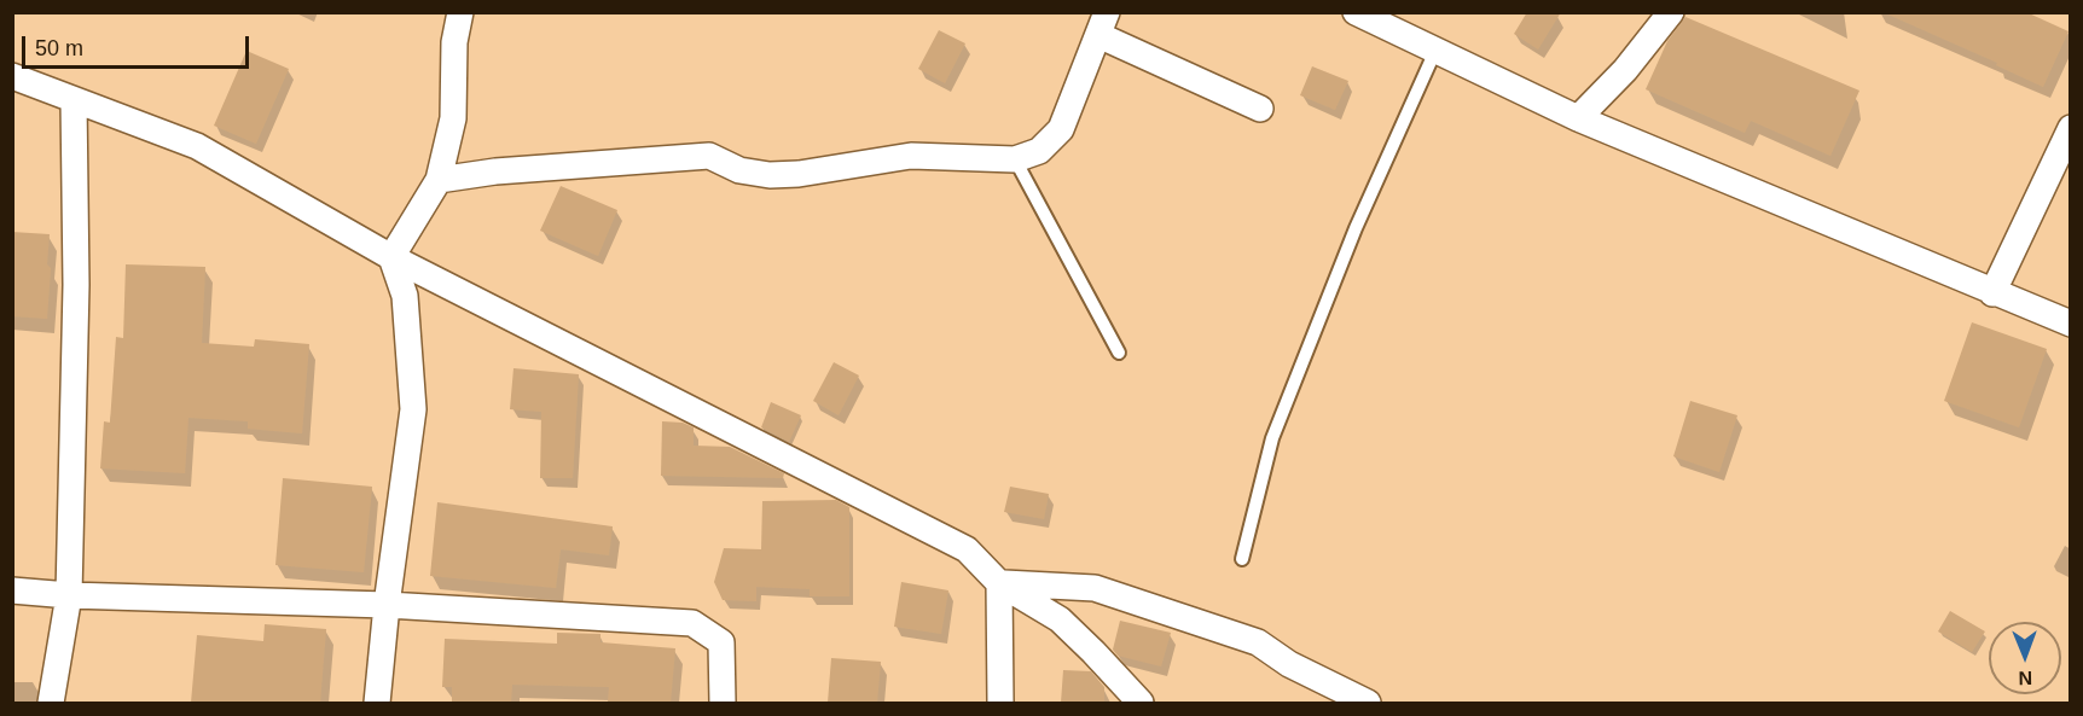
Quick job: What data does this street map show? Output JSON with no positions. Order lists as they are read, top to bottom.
{
  "scale_bar": "50 m",
  "north": "bottom"
}
